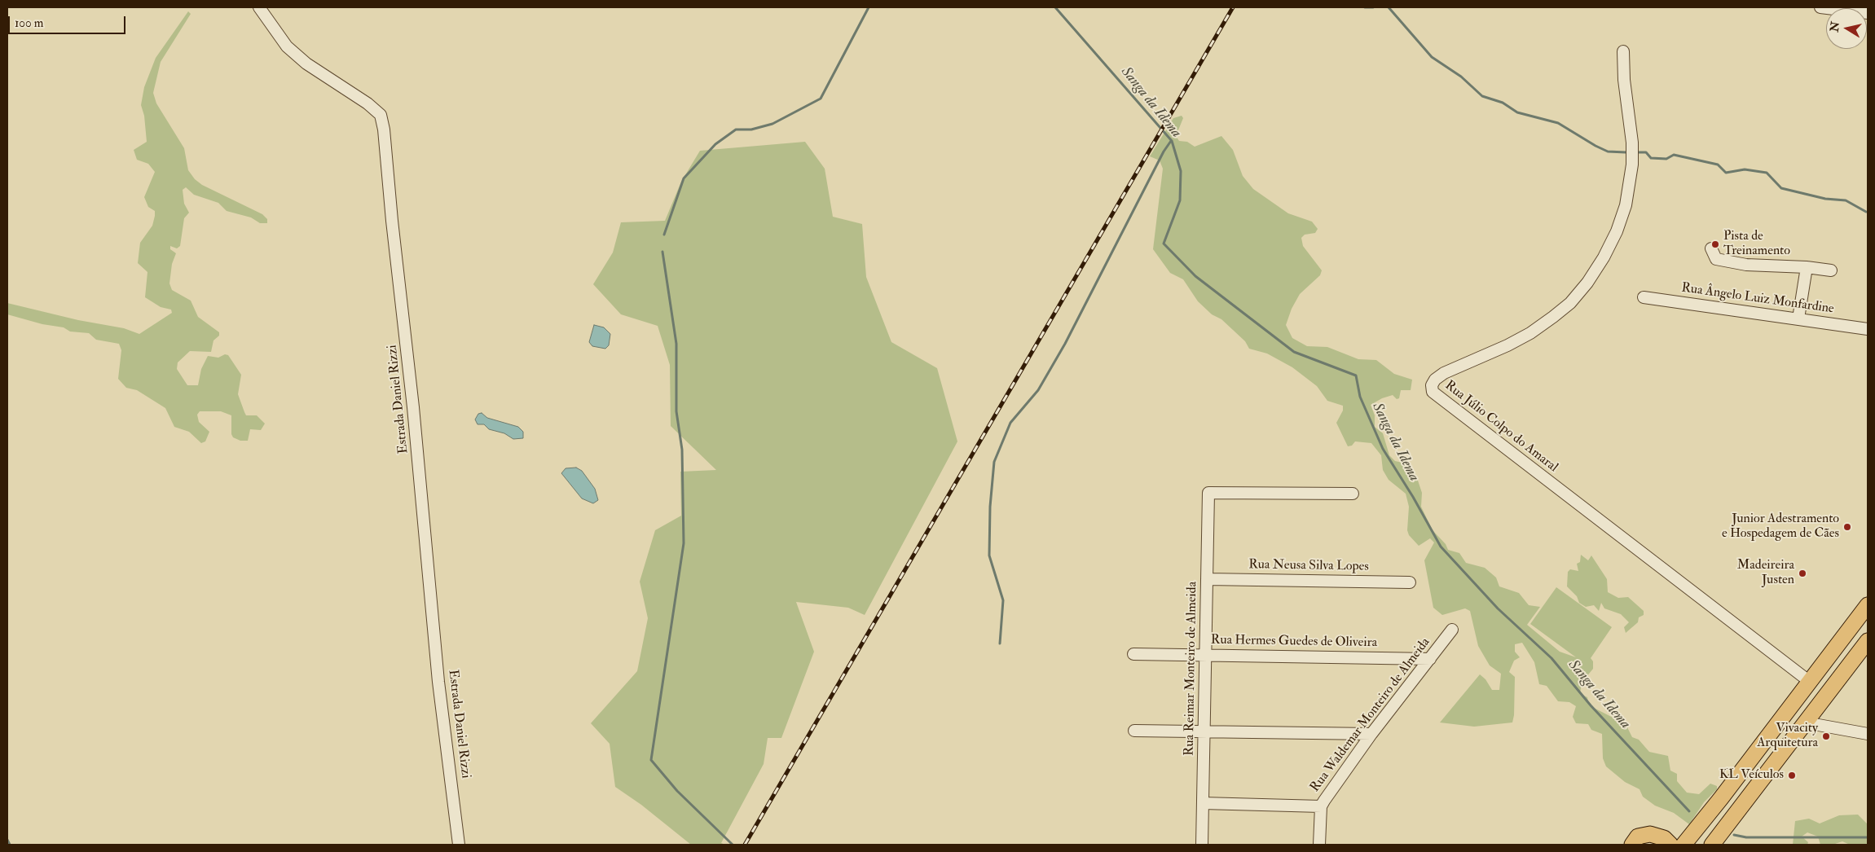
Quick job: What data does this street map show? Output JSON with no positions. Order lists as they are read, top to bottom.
{
  "streets": {
    "street": [
      "Rua Ângelo Luiz Monfardine",
      "Estrada Daniel Rizzi",
      "Rua Júlio Colpo do Amaral",
      "Rua Neusa Silva Lopes",
      "Rua Hermes Guedes de Oliveira",
      "Rua Reimar Monteiro de Almeida",
      "Rua Waldemar Monteiro de Almeida"
    ]
  },
  "crossings": [
    ["Rua Neusa Silva Lopes", "Rua Reimar Monteiro de Almeida"],
    ["Rua Hermes Guedes de Oliveira", "Rua Reimar Monteiro de Almeida"],
    ["Rua Hermes Guedes de Oliveira", "Rua Waldemar Monteiro de Almeida"]
  ],
  "water": ["Sanga da Idema"],
  "places": [
    "Pista de Treinamento",
    "Junior Adestramento e Hospedagem de Cães",
    "Madeireira Justen",
    "Vivacity Arquitetura",
    "KL Veículos"
  ],
  "scale_bar": "100 m",
  "north": "left"
}
